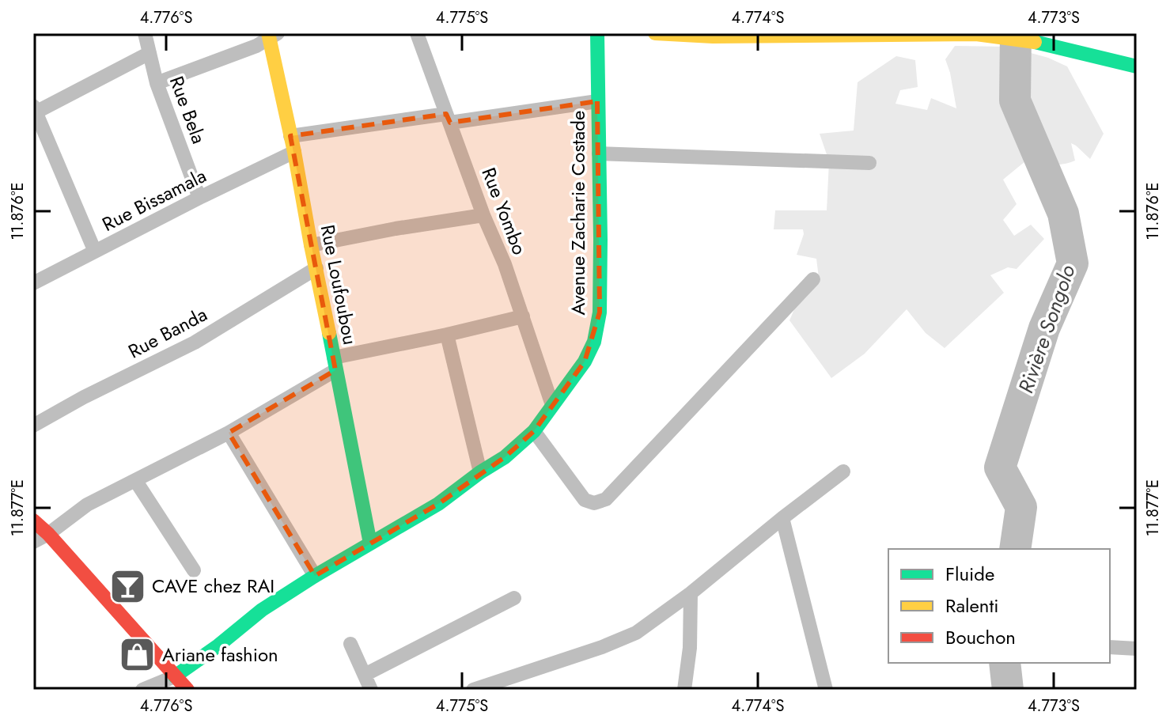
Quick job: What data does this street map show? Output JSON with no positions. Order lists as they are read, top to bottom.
{
  "streets": {
    "street": [
      "Rue Bela",
      "Rue Bissamala",
      "Rue Yombo",
      "Avenue Zacharie Costade",
      "Rue Loufoubou",
      "Rue Banda"
    ]
  },
  "crossings": [
    ["Rue Bela", "Rue Bissamala"],
    ["Rue Bissamala", "Rue Loufoubou"],
    ["Rue Yombo", "Avenue Zacharie Costade"],
    ["Avenue Zacharie Costade", "Rue Loufoubou"],
    ["Rue Loufoubou", "Rue Banda"]
  ],
  "water": ["Rivière Songolo"],
  "places": {
    "bar": ["CAVE chez RAI"],
    "shop": ["Ariane fashion"]
  },
  "legend": ["Fluide", "Ralenti", "Bouchon"],
  "coordinates": [
    "4.776°S",
    "4.775°S",
    "4.774°S",
    "4.773°S",
    "11.876°E",
    "11.877°E"
  ]
}
